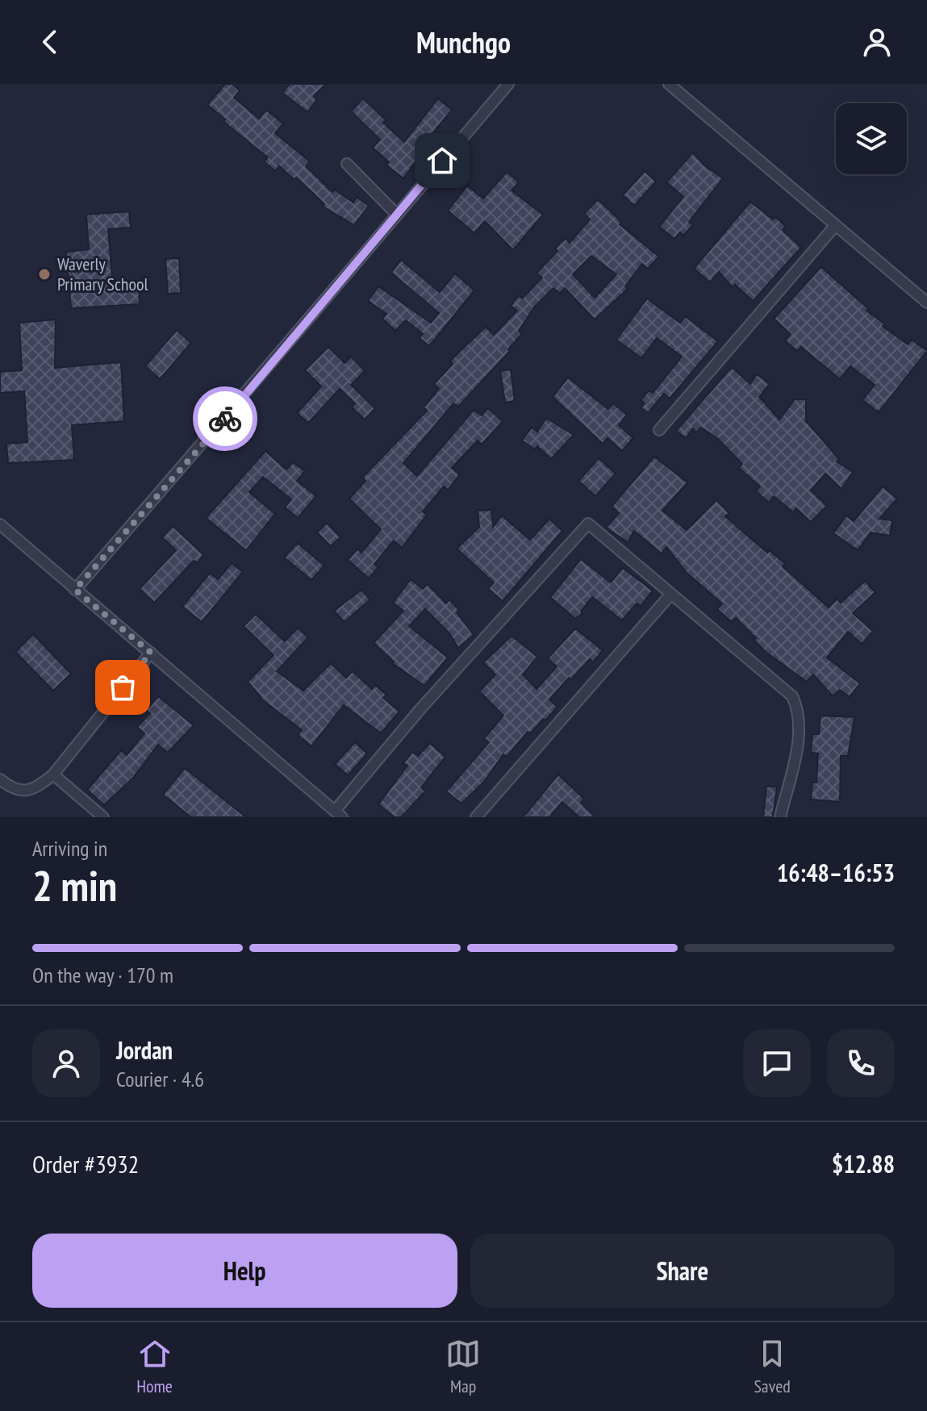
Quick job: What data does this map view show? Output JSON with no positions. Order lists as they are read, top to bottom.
{
  "places": ["Waverly Primary School"],
  "page": {
    "header": "Munchgo",
    "heading": ["2 min", "Arriving in", "16:48–16:53"],
    "panel": [
      "Jordan",
      "Courier · 4.6",
      "Order #3932",
      "$12.88"
    ],
    "bar": "On the way · 170 m",
    "buttons": ["Help", "Share"],
    "tabs": ["Home", "Map", "Saved"]
  }
}
